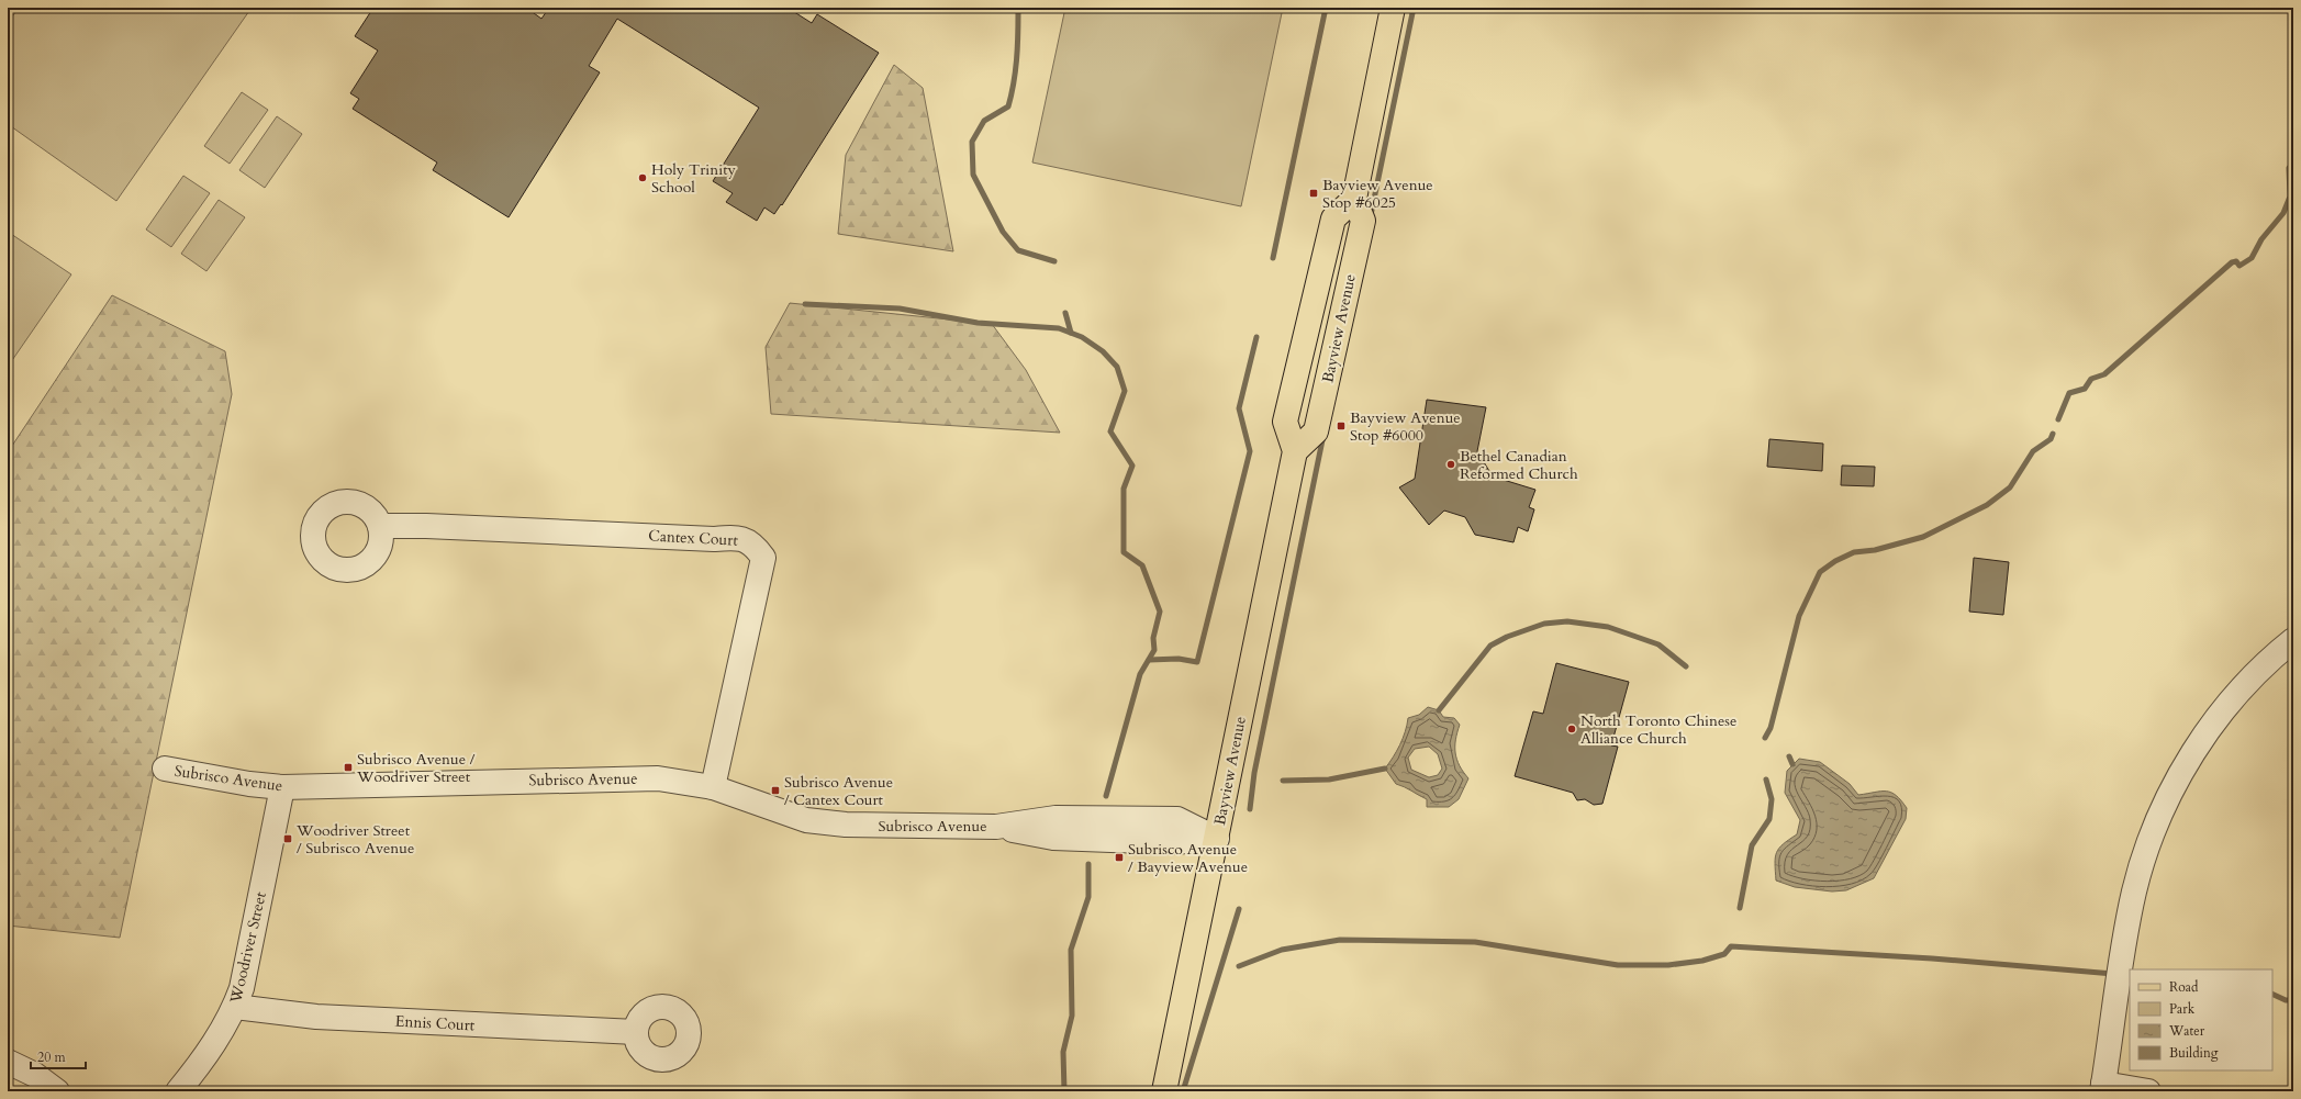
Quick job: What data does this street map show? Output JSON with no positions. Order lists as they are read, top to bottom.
{
  "streets": {
    "main road": ["Bayview Avenue"],
    "street": [
      "Cantex Court",
      "Subrisco Avenue",
      "Woodriver Street",
      "Ennis Court"
    ]
  },
  "crossings": [
    ["Bayview Avenue", "Subrisco Avenue"],
    ["Cantex Court", "Subrisco Avenue"],
    ["Subrisco Avenue", "Woodriver Street"],
    ["Woodriver Street", "Ennis Court"]
  ],
  "places": {
    "other": ["Holy Trinity School", "Bethel Canadian Reformed Church", "North Toronto Chinese Alliance Church"],
    "transit": [
      "Bayview Avenue Stop #6025",
      "Bayview Avenue Stop #6000",
      "Subrisco Avenue / Woodriver Street",
      "Subrisco Avenue / Cantex Court",
      "Woodriver Street / Subrisco Avenue",
      "Subrisco Avenue / Bayview Avenue"
    ]
  },
  "legend": [
    "Road",
    "Park",
    "Water",
    "Building"
  ],
  "scale_bar": "20 m"
}
